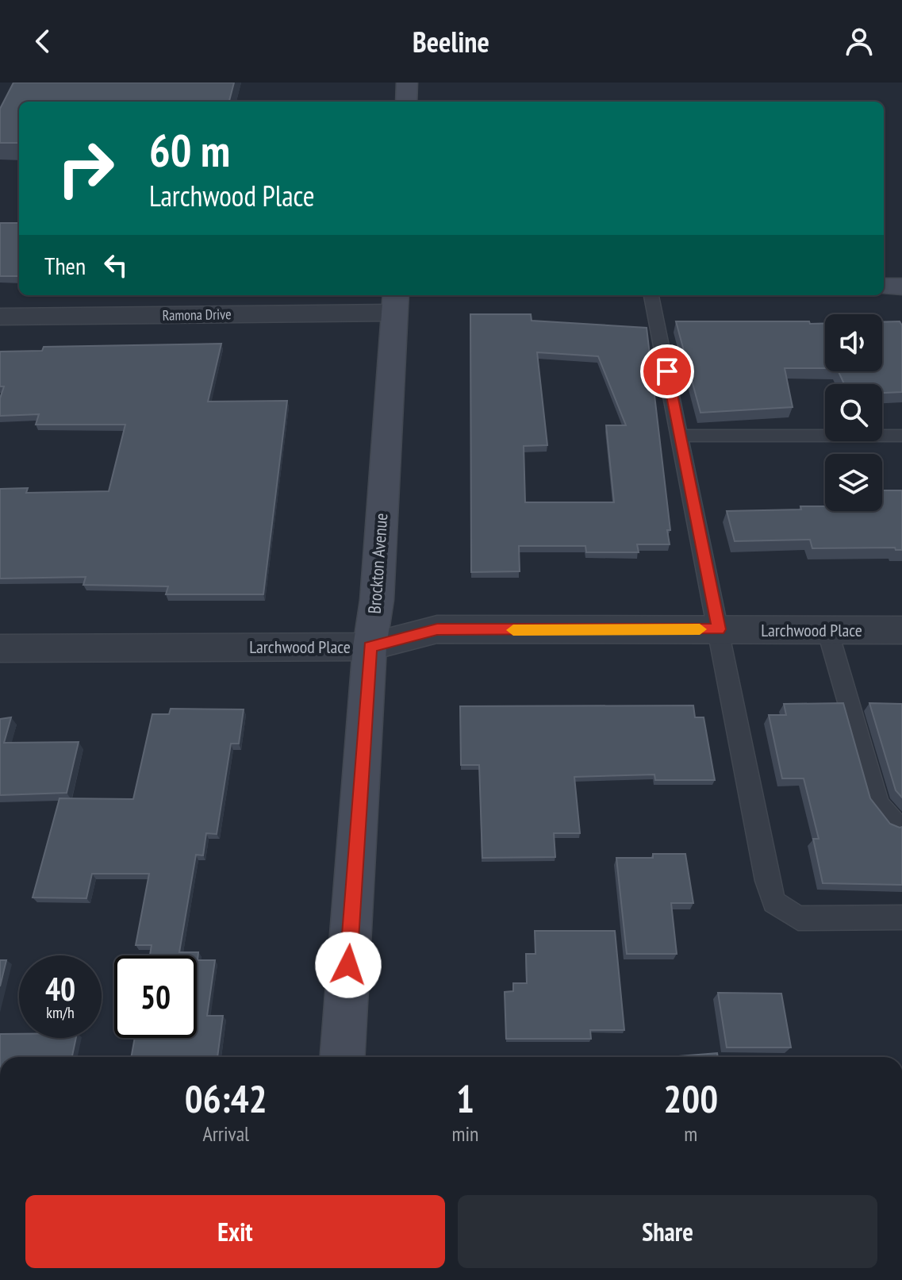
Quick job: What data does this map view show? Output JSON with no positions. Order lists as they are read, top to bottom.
{
  "streets": {
    "main road": ["Brockton Avenue"],
    "street": ["Ramona Drive", "Larchwood Place"]
  },
  "crossings": [
    ["Ramona Drive", "Brockton Avenue"],
    ["Brockton Avenue", "Larchwood Place"]
  ],
  "page": {
    "header": "Beeline",
    "turn": ["60 m", "Larchwood Place"],
    "then": "Then",
    "speed": "40 km/h",
    "limit": "50",
    "eta": [
      "06:42",
      "Arrival",
      "1",
      "min",
      "200",
      "m"
    ],
    "buttons": ["Exit", "Share"]
  }
}
